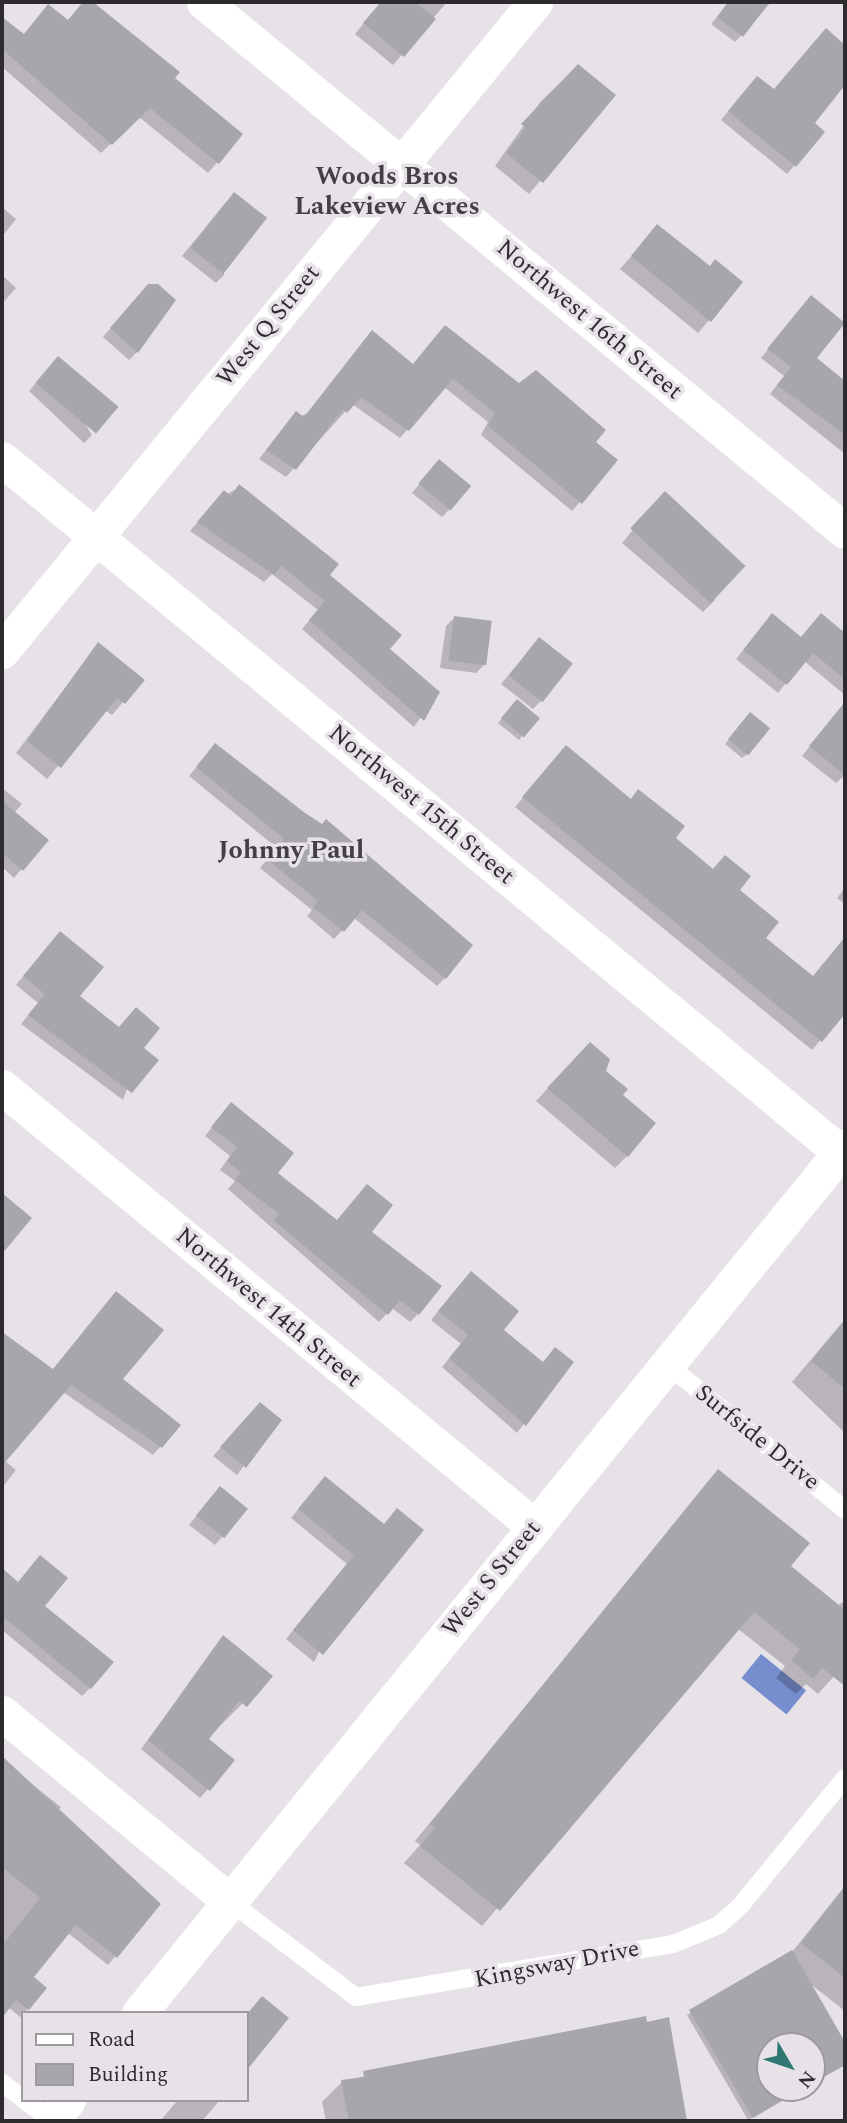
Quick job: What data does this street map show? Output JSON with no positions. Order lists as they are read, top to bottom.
{
  "streets": {
    "street": [
      "Northwest 16th Street",
      "West Q Street",
      "Northwest 15th Street",
      "Northwest 14th Street",
      "West S Street"
    ],
    "lane": ["Surfside Drive", "Kingsway Drive"]
  },
  "crossings": [
    ["Northwest 16th Street", "West Q Street"],
    ["West Q Street", "Northwest 15th Street"],
    ["Northwest 15th Street", "West S Street"],
    ["Northwest 14th Street", "West S Street"],
    ["Surfside Drive", "West S Street"],
    ["West S Street", "Kingsway Drive"]
  ],
  "districts": ["Woods Bros Lakeview Acres", "Johnny Paul"],
  "legend": ["Road", "Building"],
  "north": "bottom right"
}
